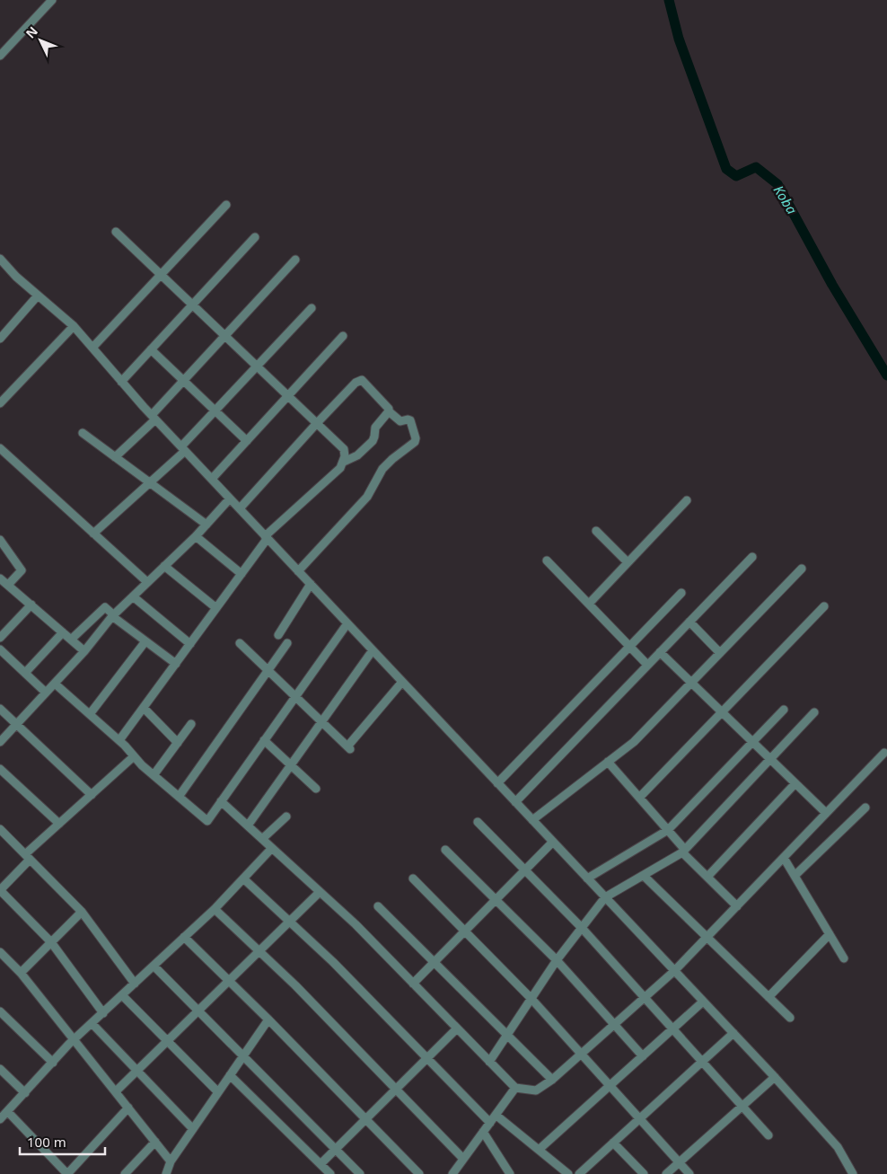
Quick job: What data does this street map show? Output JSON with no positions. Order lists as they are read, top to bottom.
{
  "water": ["Koba"],
  "scale_bar": "100 m",
  "north": "top left"
}
